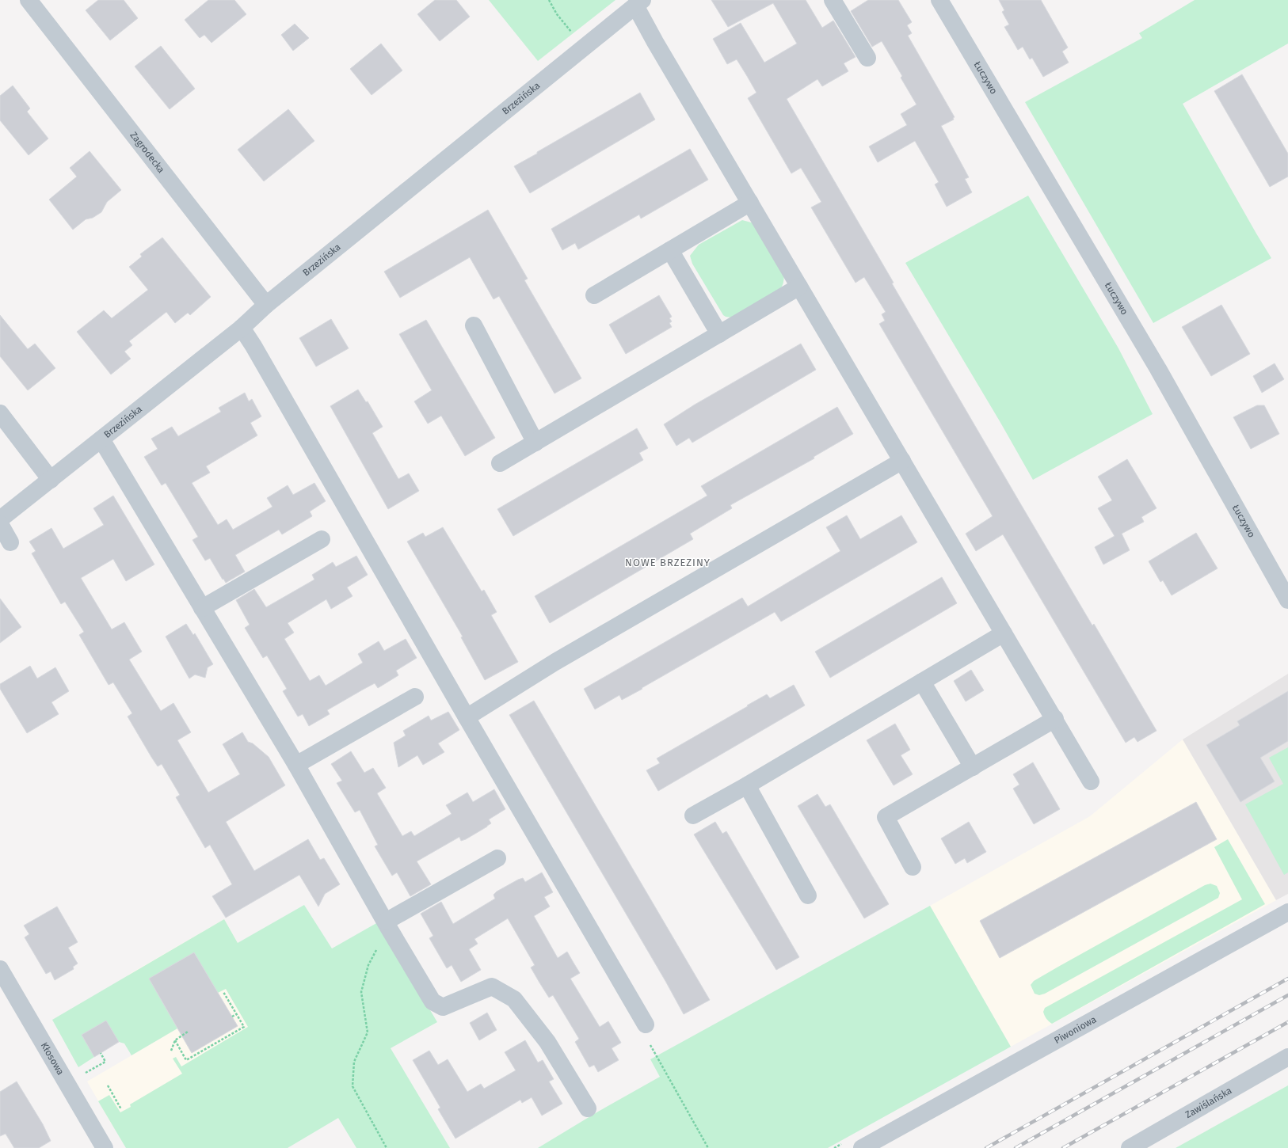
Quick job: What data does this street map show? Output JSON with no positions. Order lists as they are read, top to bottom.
{
  "streets": {
    "street": [
      "Łuczywo",
      "Brzezińska",
      "Zagrodecka",
      "Piwoniowa",
      "Kłosowa",
      "Zawiślańska"
    ]
  },
  "crossings": [
    ["Brzezińska", "Zagrodecka"]
  ],
  "districts": ["NOWE BRZEZINY"]
}
